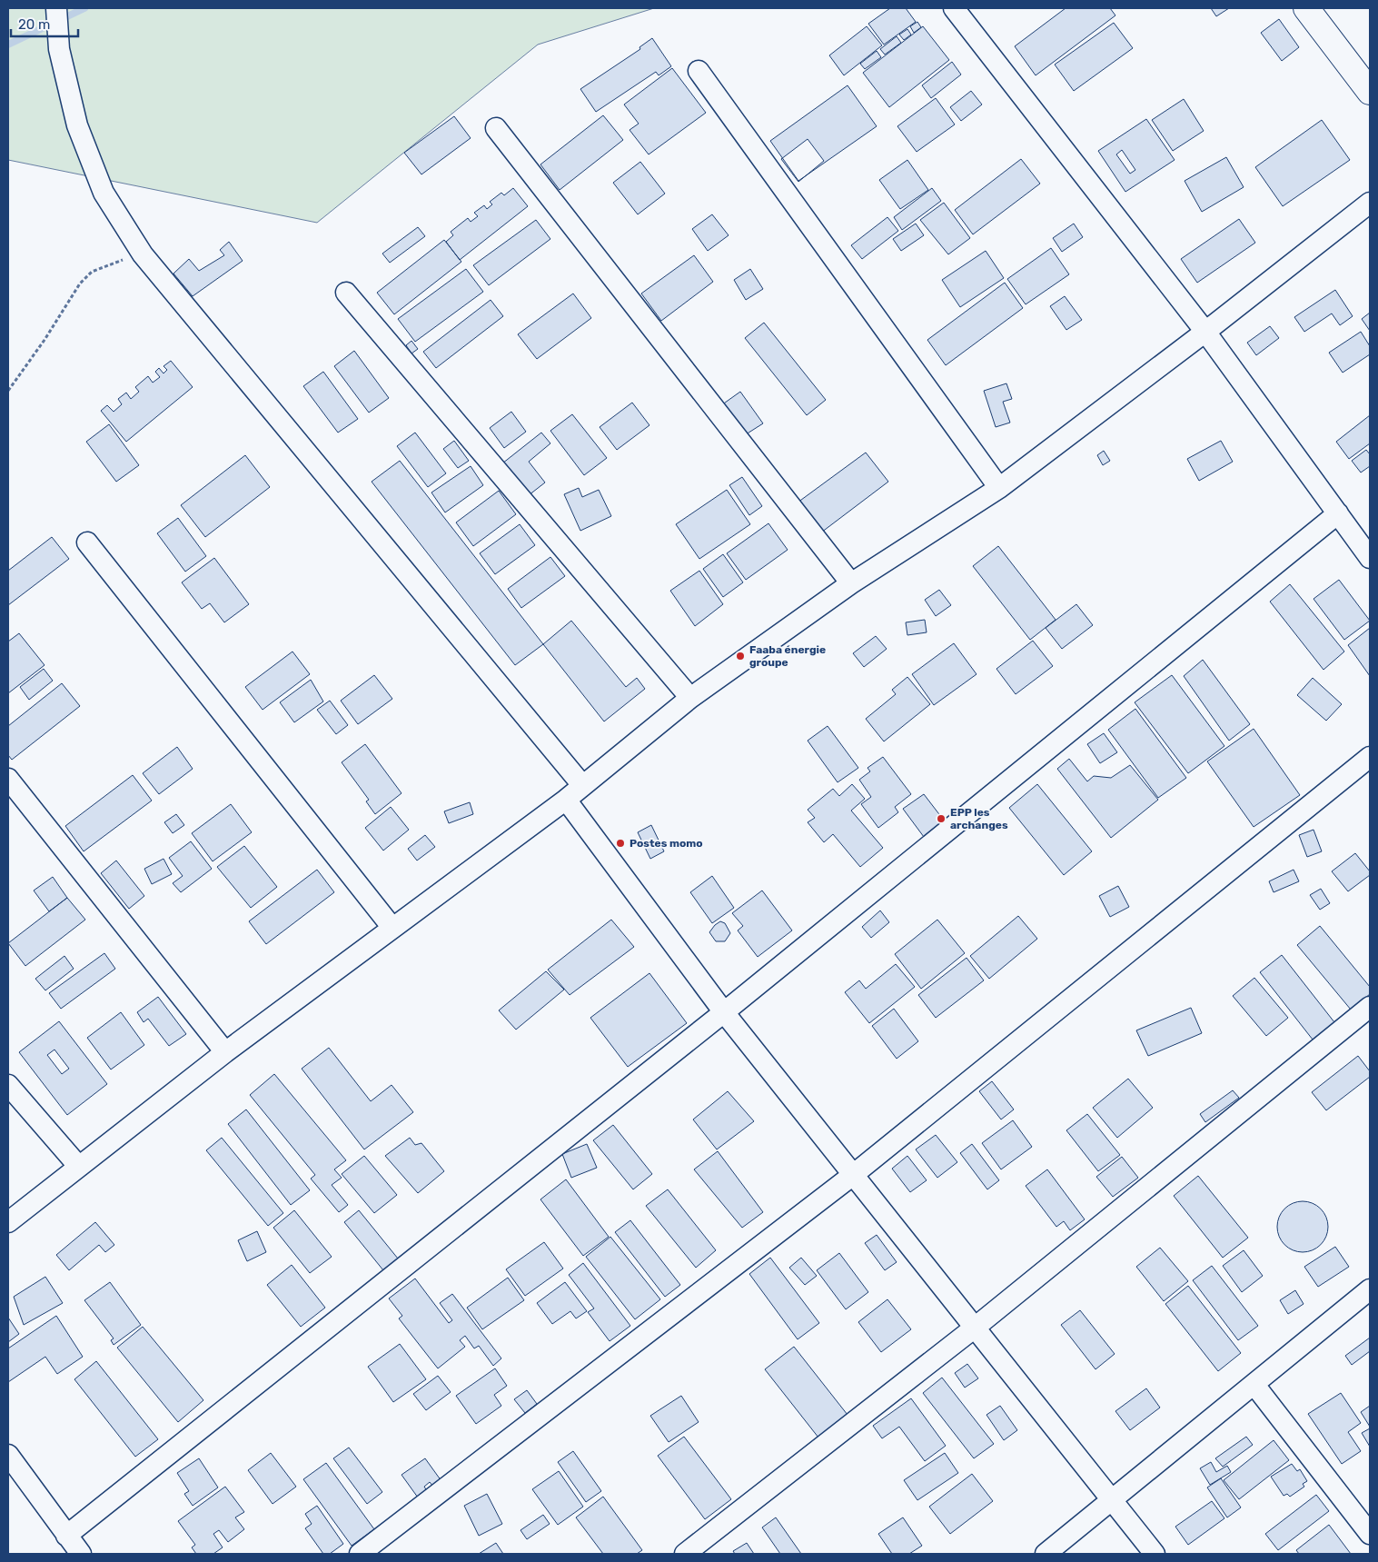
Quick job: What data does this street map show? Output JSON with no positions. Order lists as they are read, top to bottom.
{
  "places": ["Faaba énergie groupe", "EPP les archanges", "Postes momo"],
  "scale_bar": "20 m"
}
